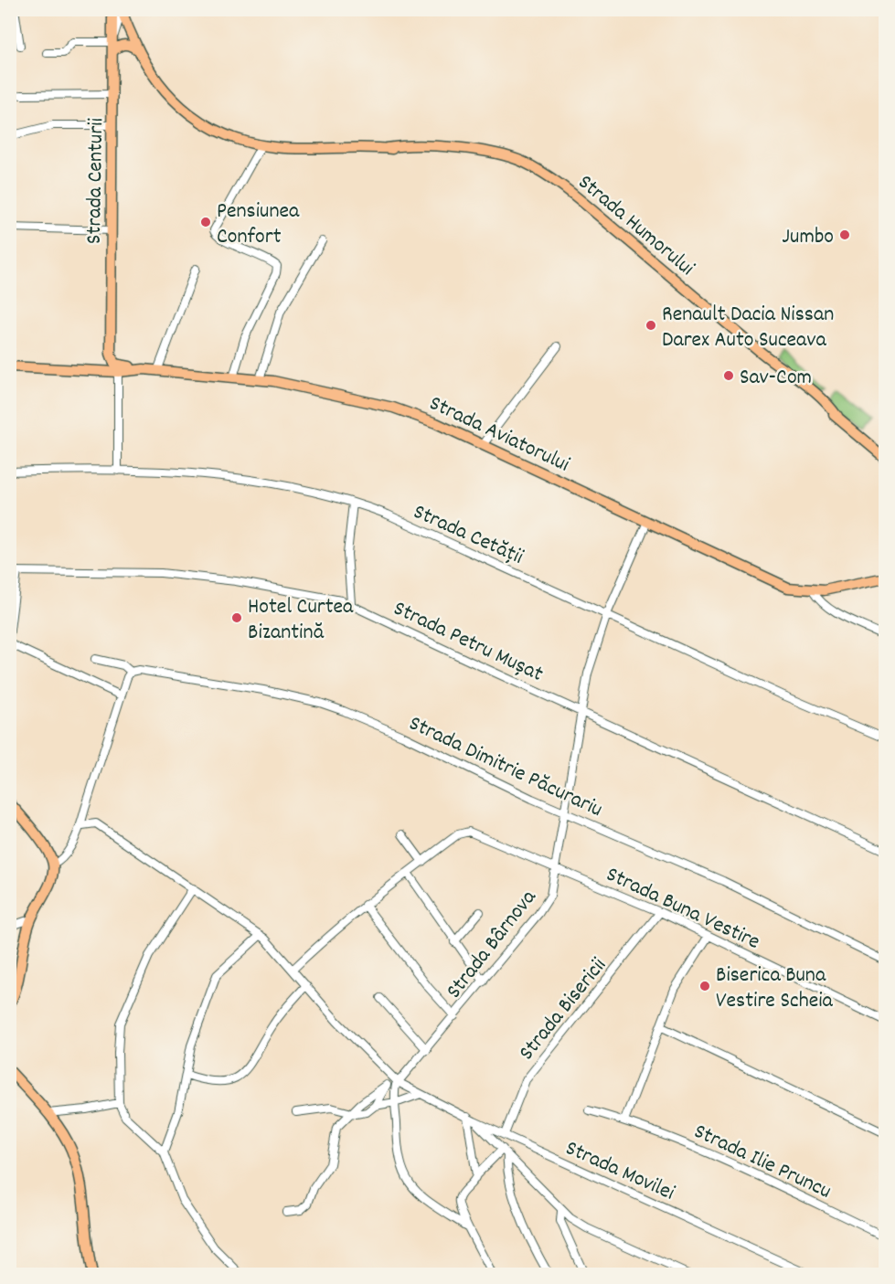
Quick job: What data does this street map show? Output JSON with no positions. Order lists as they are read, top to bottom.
{
  "streets": {
    "main road": ["Strada Centurii", "Strada Humorului", "Strada Aviatorului"],
    "street": [
      "Strada Cetății",
      "Strada Petru Mușat",
      "Strada Dimitrie Păcurariu",
      "Strada Buna Vestire",
      "Strada Bârnova",
      "Strada Bisericii",
      "Strada Ilie Pruncu",
      "Strada Movilei"
    ]
  },
  "crossings": [
    ["Strada Aviatorului", "Strada Bârnova"],
    ["Strada Cetății", "Strada Bârnova"],
    ["Strada Petru Mușat", "Strada Bârnova"],
    ["Strada Dimitrie Păcurariu", "Strada Bârnova"],
    ["Strada Buna Vestire", "Strada Bârnova"],
    ["Strada Buna Vestire", "Strada Bisericii"],
    ["Strada Bârnova", "Strada Movilei"],
    ["Strada Bisericii", "Strada Movilei"]
  ],
  "places": [
    "Pensiunea Confort",
    "Jumbo",
    "Renault Dacia Nissan Darex Auto Suceava",
    "Sav-Com",
    "Hotel Curtea Bizantină",
    "Biserica Buna Vestire Scheia"
  ]
}
